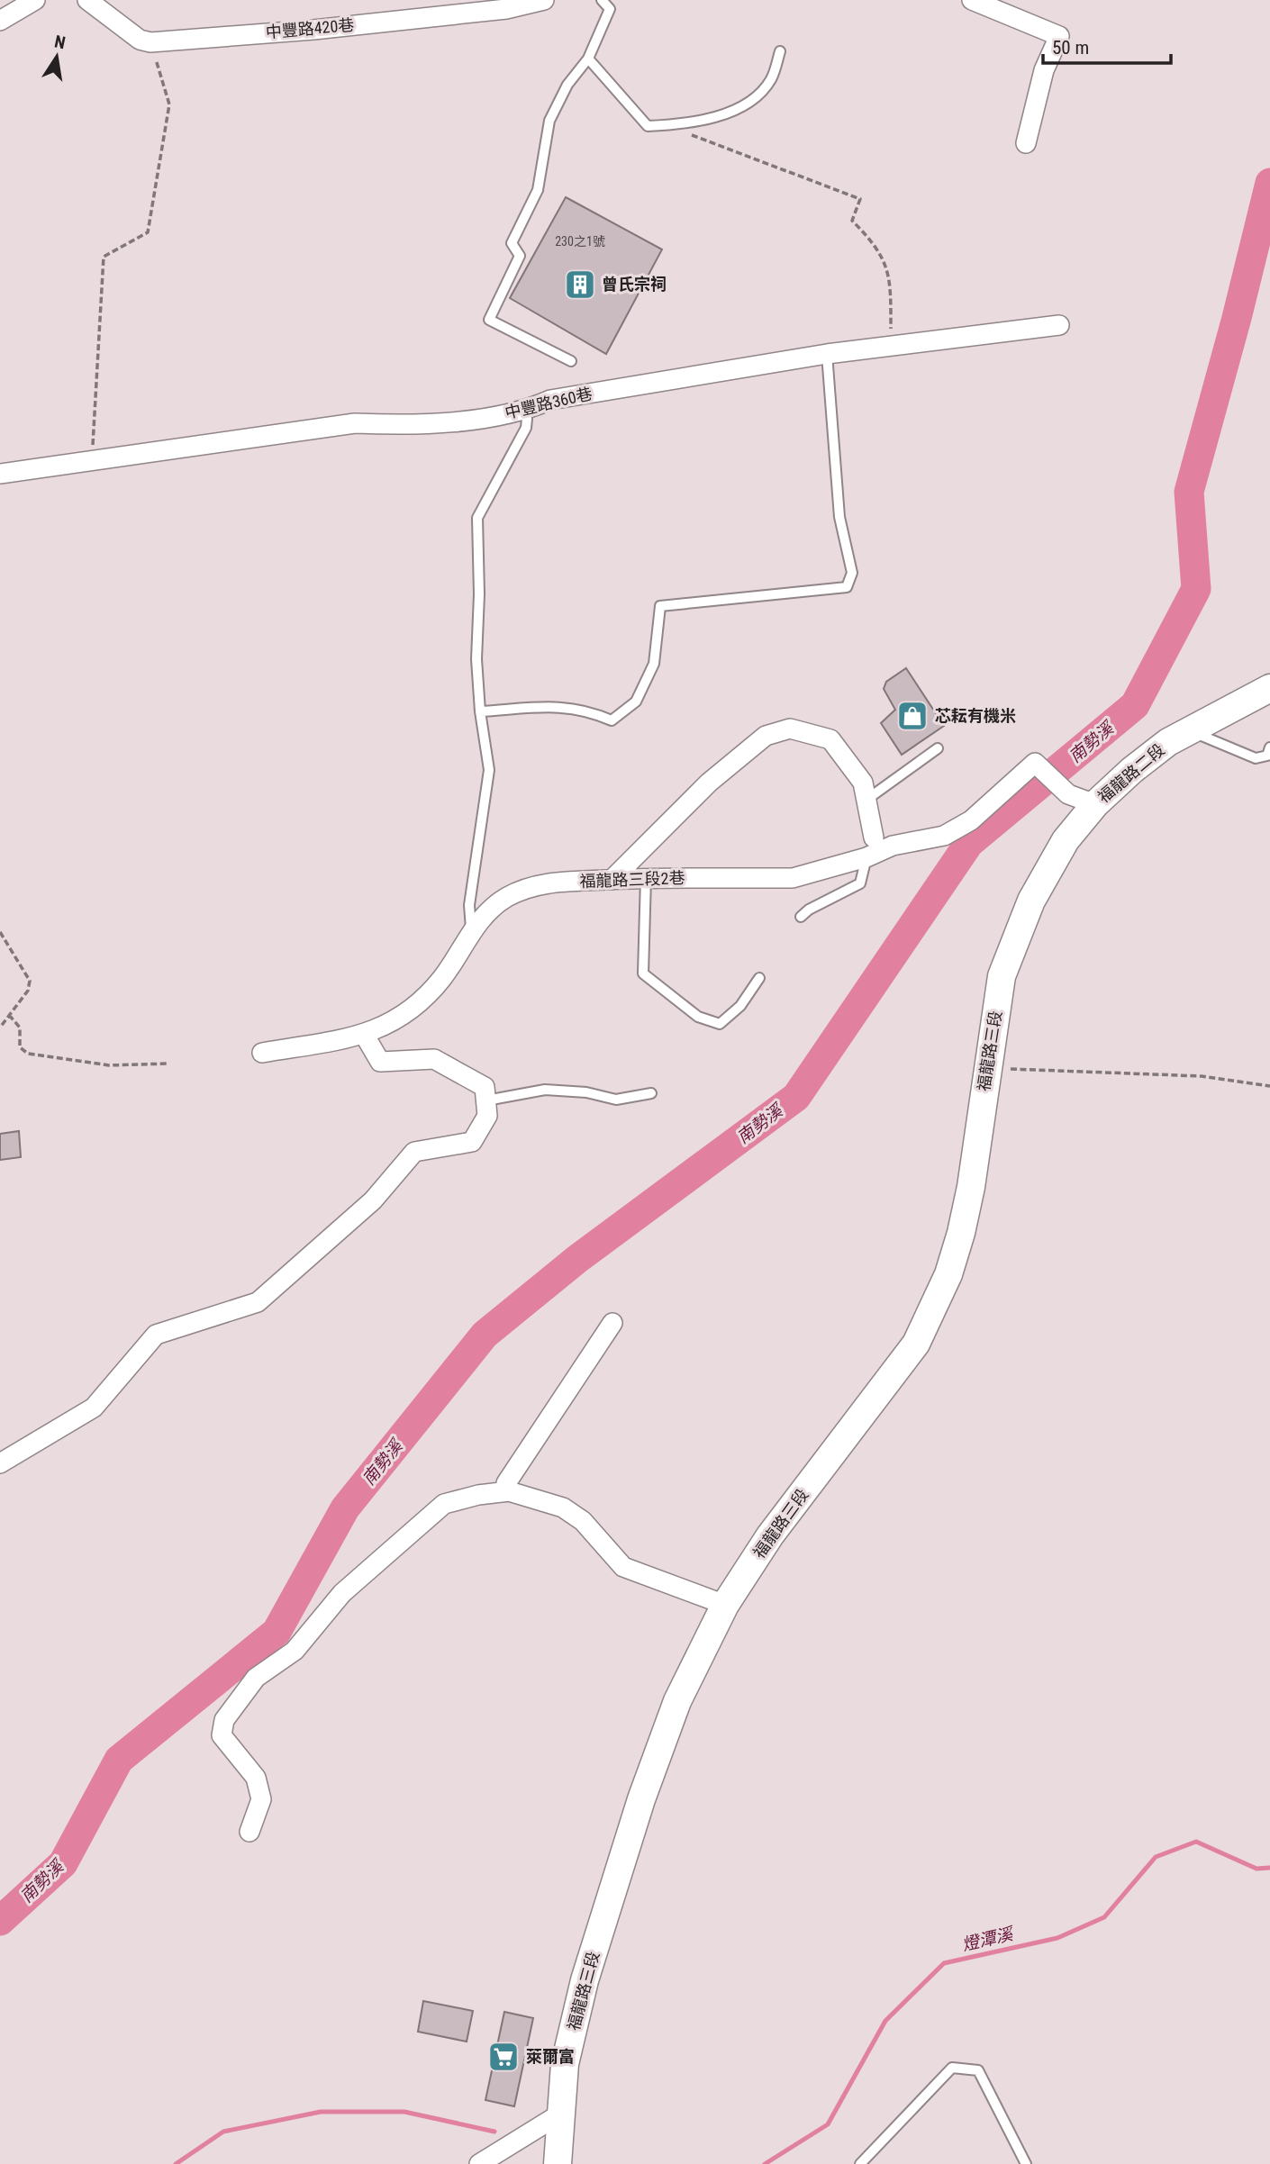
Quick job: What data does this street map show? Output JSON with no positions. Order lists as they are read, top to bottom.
{
  "streets": {
    "main road": ["福龍路二段", "福龍路三段"],
    "street": ["中豐路420巷", "中豐路360巷", "福龍路三段2巷"]
  },
  "crossings": [
    ["福龍路二段", "福龍路三段2巷"],
    ["福龍路二段", "福龍路三段"]
  ],
  "water": ["南勢溪", "燈潭溪"],
  "places": {
    "building": ["曾氏宗祠"],
    "shop": ["芯耘有機米"],
    "supermarket": ["萊爾富"]
  },
  "house_numbers": ["230之1號"],
  "scale_bar": "50 m",
  "north": "top"
}
